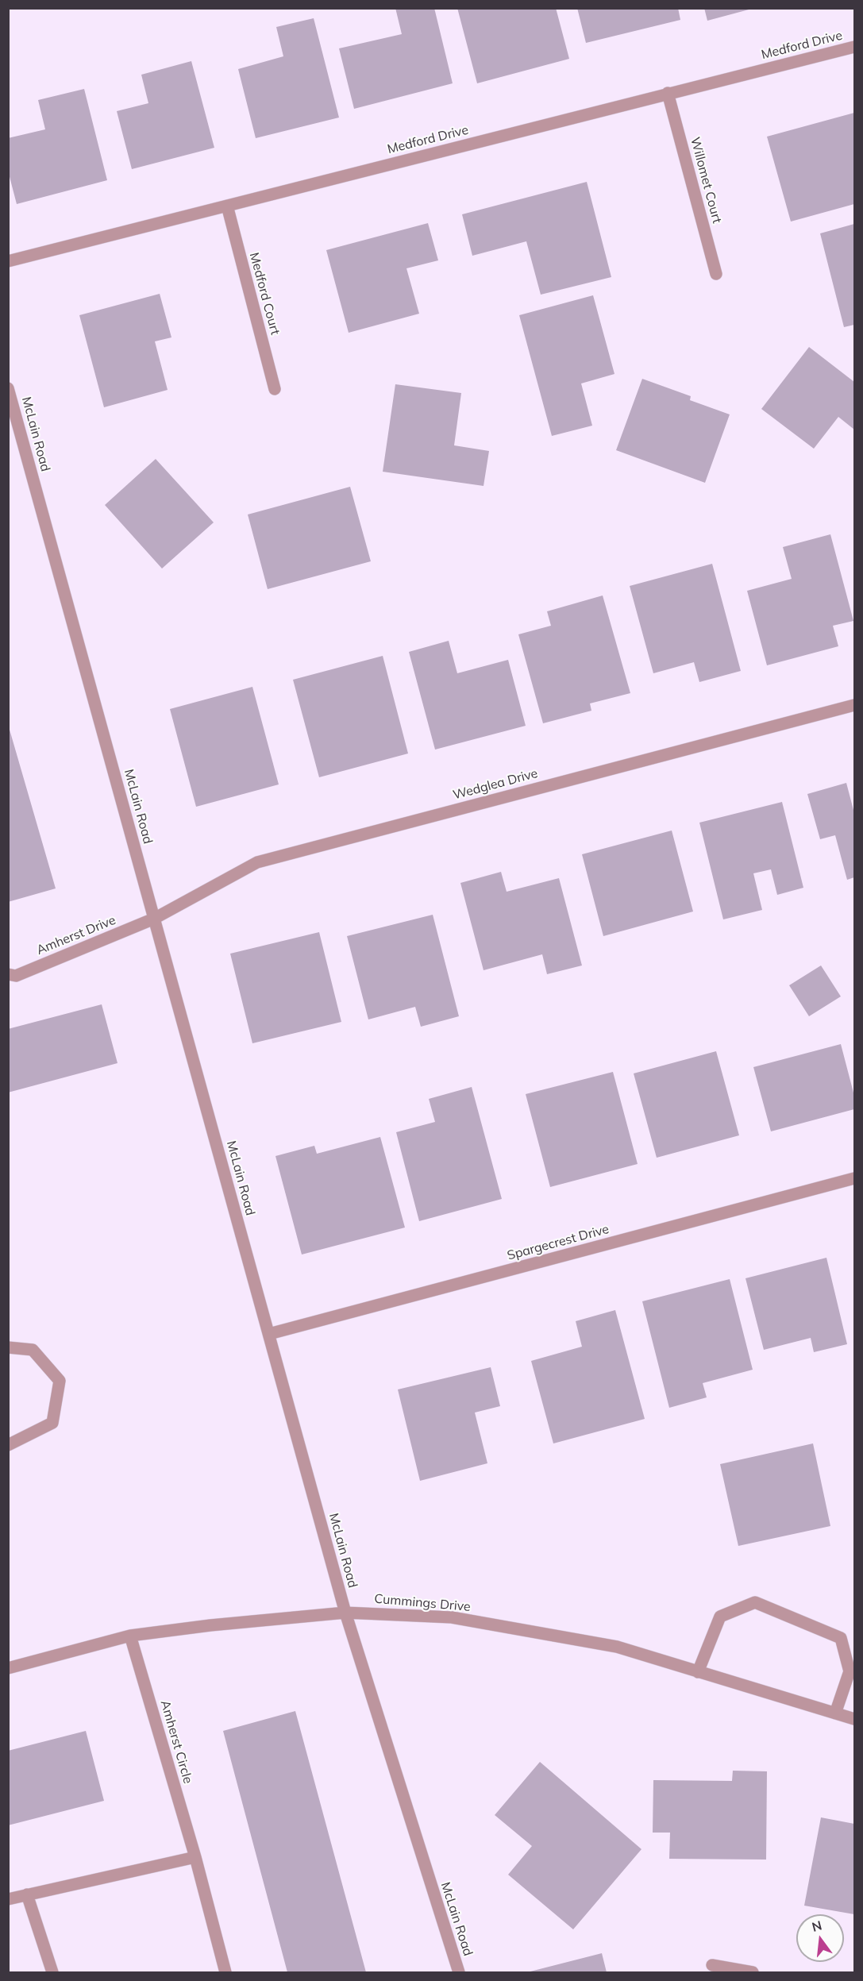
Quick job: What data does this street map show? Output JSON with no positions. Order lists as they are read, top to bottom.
{
  "streets": {
    "street": [
      "Medford Drive",
      "Willomet Court",
      "Medford Court",
      "McLain Road",
      "Wedglea Drive",
      "Amherst Drive",
      "Spargecrest Drive",
      "Cummings Drive",
      "Amherst Circle"
    ]
  },
  "crossings": [
    ["Medford Drive", "Willomet Court"],
    ["Medford Drive", "Medford Court"],
    ["McLain Road", "Wedglea Drive"],
    ["McLain Road", "Amherst Drive"],
    ["McLain Road", "Spargecrest Drive"],
    ["McLain Road", "Cummings Drive"],
    ["Wedglea Drive", "Amherst Drive"],
    ["Cummings Drive", "Amherst Circle"]
  ],
  "north": "top"
}
